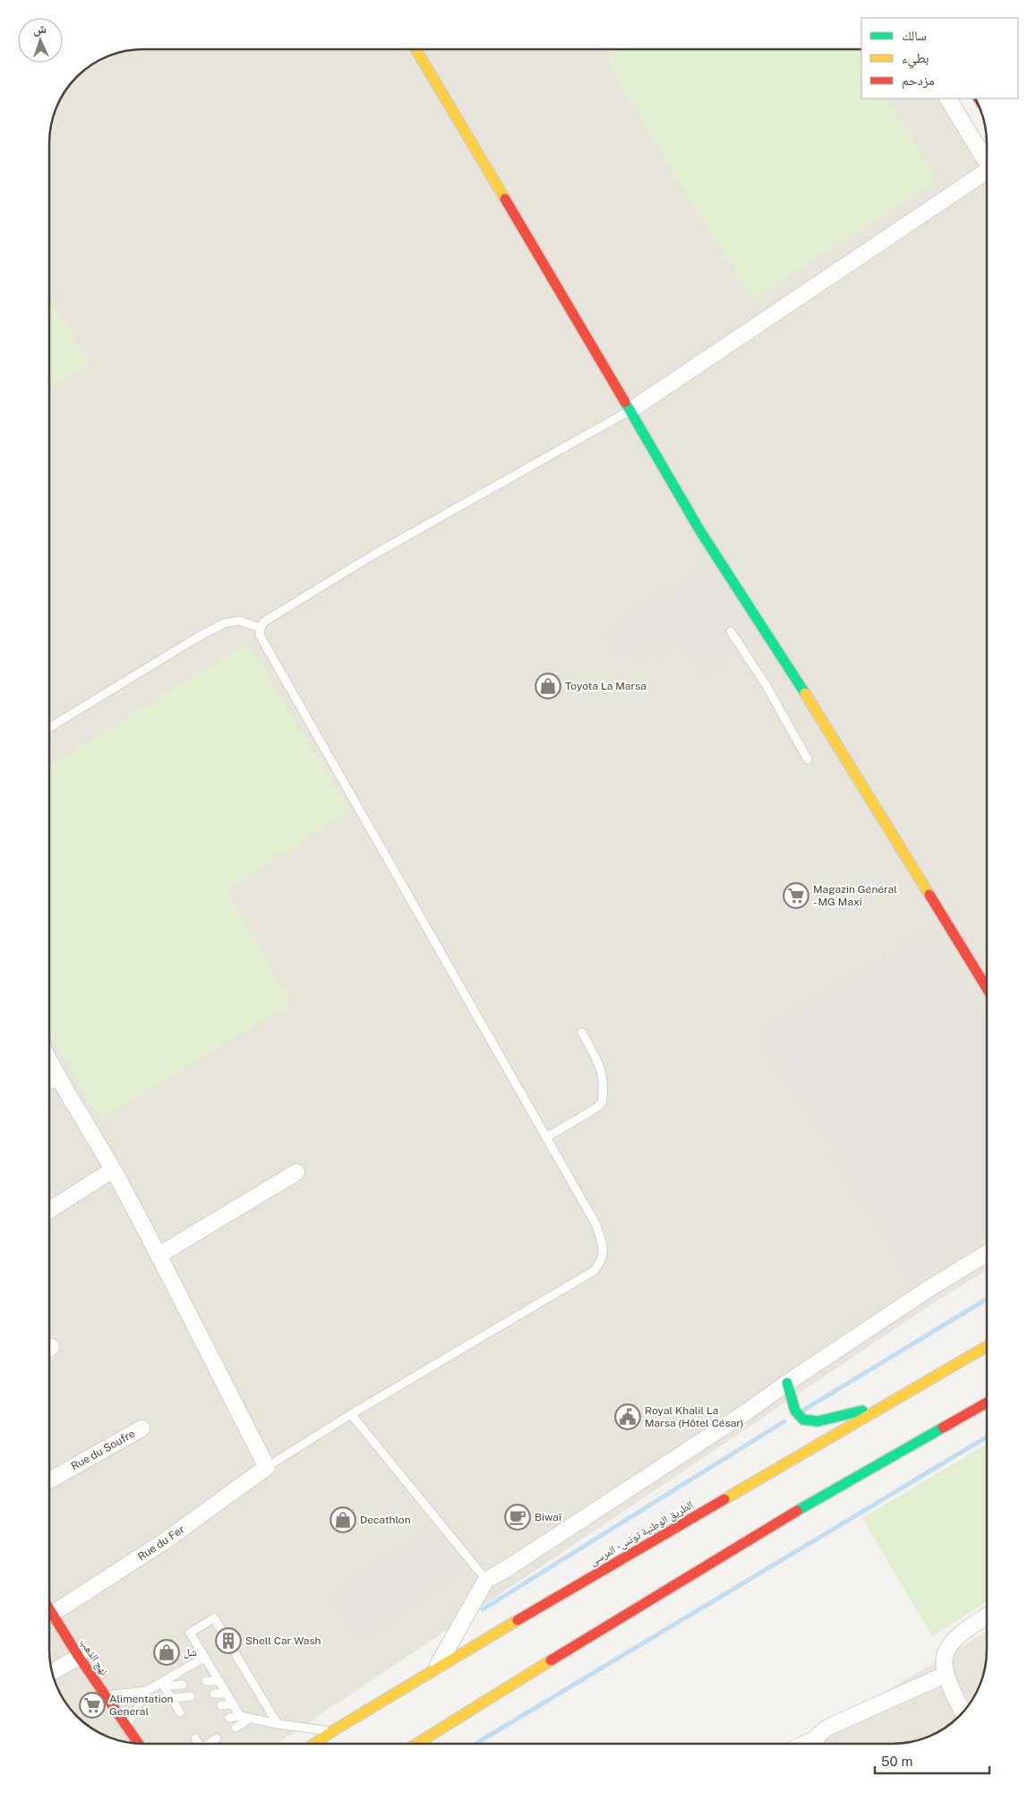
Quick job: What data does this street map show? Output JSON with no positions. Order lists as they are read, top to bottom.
{
  "streets": {
    "main road": ["الطريق الوطنية تونس - المرسى", "نهج الذهب"],
    "street": ["Rue du Soufre", "Rue du Fer"]
  },
  "crossings": [
    ["Rue du Fer", "نهج الذهب"]
  ],
  "places": {
    "shop": ["Toyota La Marsa", "Decathlon", "شل"],
    "supermarket": ["Magazin Général - MG Maxi", "Alimentation General"],
    "public building": ["Royal Khalil La Marsa (Hôtel César)"],
    "cafe": ["Biwaï"],
    "building": ["Shell Car Wash"]
  },
  "legend": ["سالك", "بطيء", "مزدحم"],
  "scale_bar": "50 m",
  "north": "top"
}
